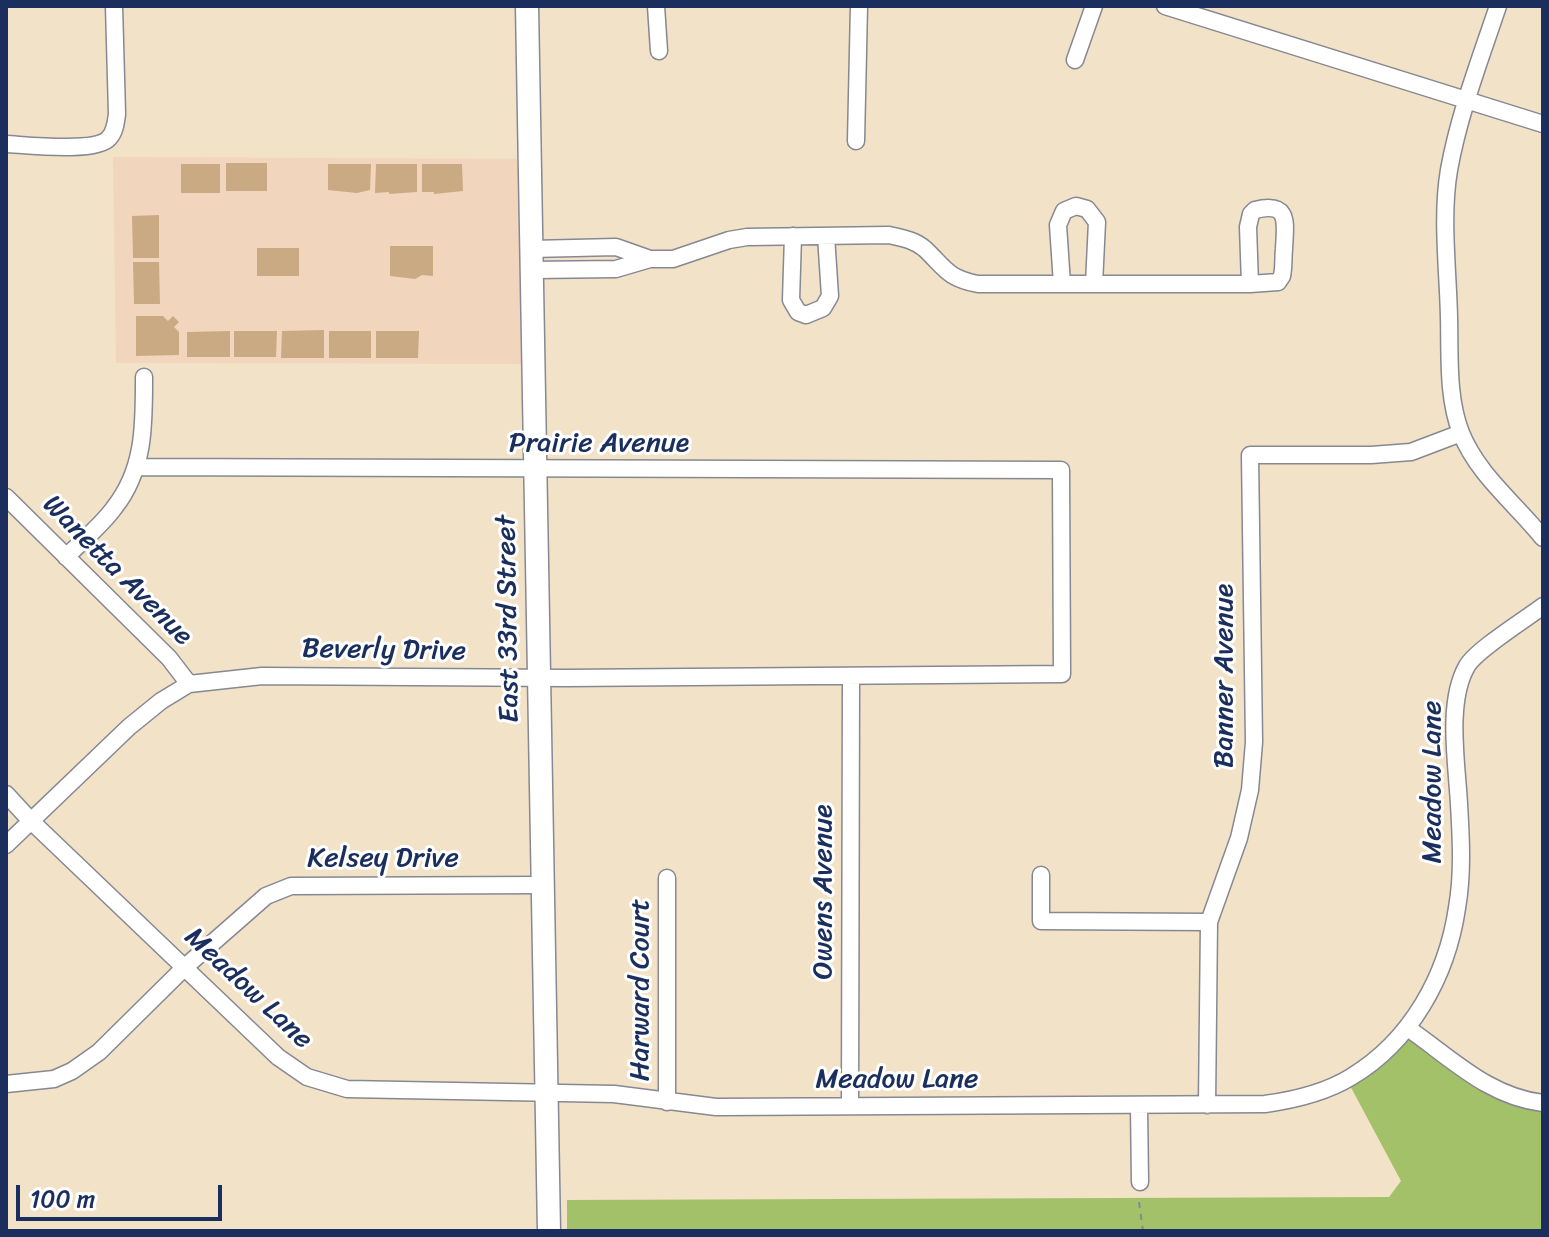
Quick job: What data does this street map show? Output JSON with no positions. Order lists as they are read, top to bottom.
{
  "streets": {
    "street": [
      "Prairie Avenue",
      "Wanetta Avenue",
      "East 33rd Street",
      "Beverly Drive",
      "Banner Avenue",
      "Meadow Lane",
      "Kelsey Drive",
      "Owens Avenue",
      "Harward Court"
    ]
  },
  "crossings": [
    ["Prairie Avenue", "East 33rd Street"],
    ["Prairie Avenue", "Beverly Drive"],
    ["Wanetta Avenue", "Beverly Drive"],
    ["East 33rd Street", "Beverly Drive"],
    ["East 33rd Street", "Meadow Lane"],
    ["East 33rd Street", "Kelsey Drive"],
    ["Beverly Drive", "Meadow Lane"],
    ["Beverly Drive", "Owens Avenue"],
    ["Banner Avenue", "Meadow Lane"],
    ["Meadow Lane", "Kelsey Drive"],
    ["Meadow Lane", "Owens Avenue"],
    ["Meadow Lane", "Harward Court"]
  ],
  "scale_bar": "100 m"
}
